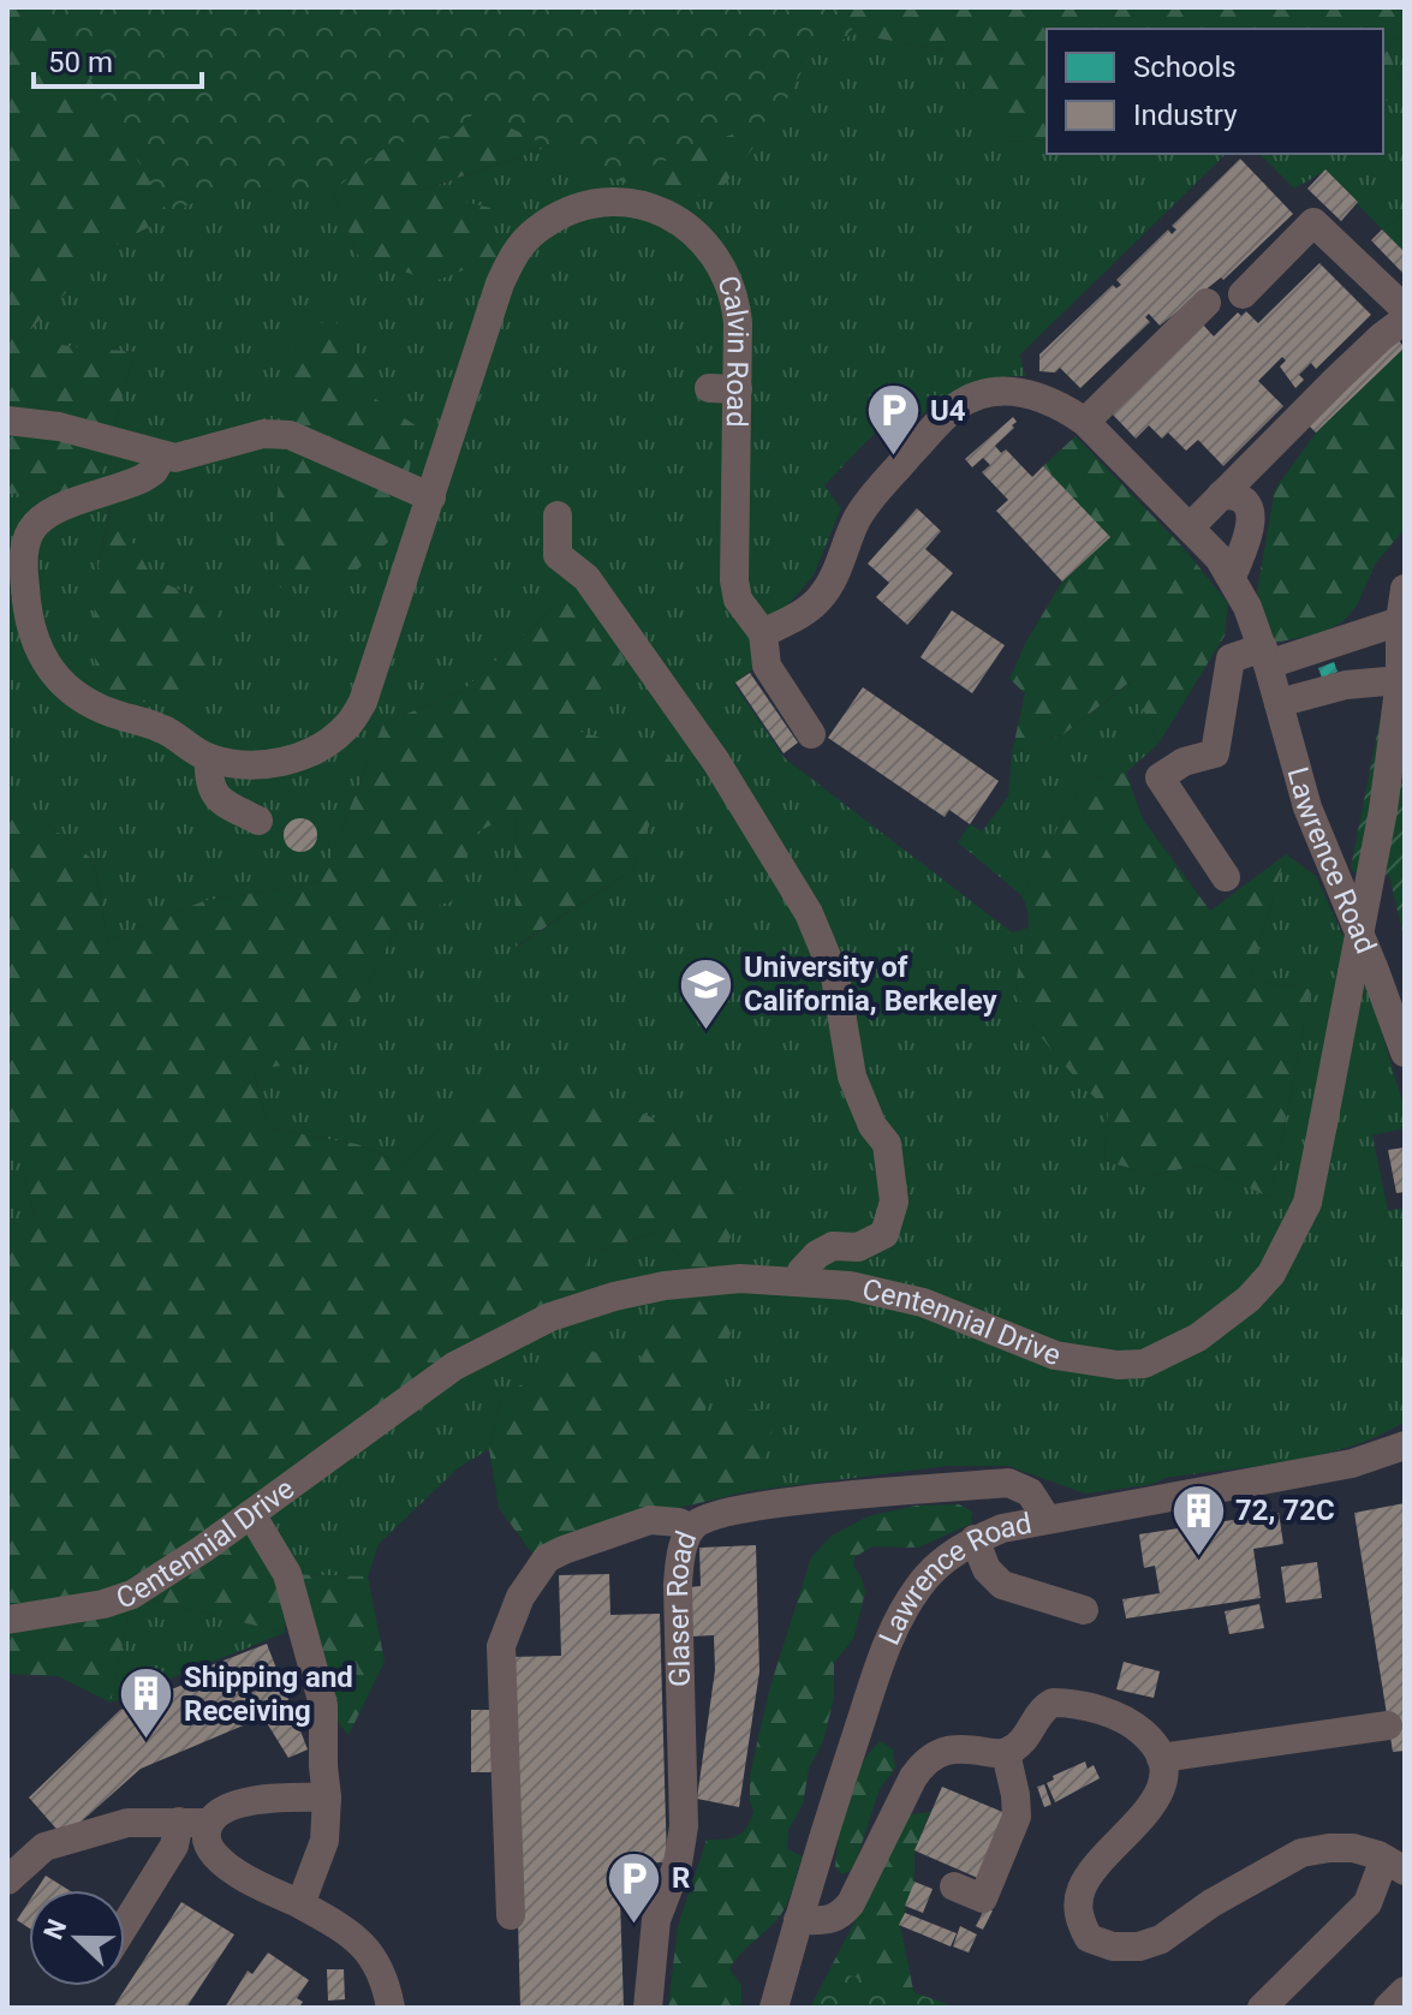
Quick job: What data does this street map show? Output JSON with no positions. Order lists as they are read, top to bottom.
{
  "streets": {
    "street": [
      "Calvin Road",
      "Lawrence Road",
      "Centennial Drive",
      "Glaser Road"
    ]
  },
  "crossings": [
    ["Lawrence Road", "Glaser Road"]
  ],
  "places": {
    "parking": ["U4", "R"],
    "school or university": ["University of California, Berkeley"],
    "building": ["72, 72C", "Shipping and Receiving"]
  },
  "legend": ["Schools", "Industry"],
  "scale_bar": "50 m",
  "north": "left"
}
